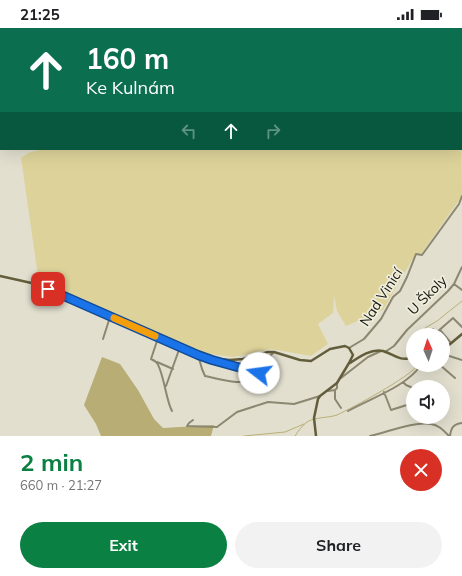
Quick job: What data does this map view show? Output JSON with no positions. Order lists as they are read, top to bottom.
{
  "streets": {
    "street": ["U Školy", "Nad Vinicí"]
  },
  "north": "top",
  "page": {
    "status": "21:25",
    "turn": ["160 m", "Ke Kulnám"],
    "heading": ["2 min", "660 m · 21:27"],
    "buttons": ["Exit", "Share"]
  }
}
